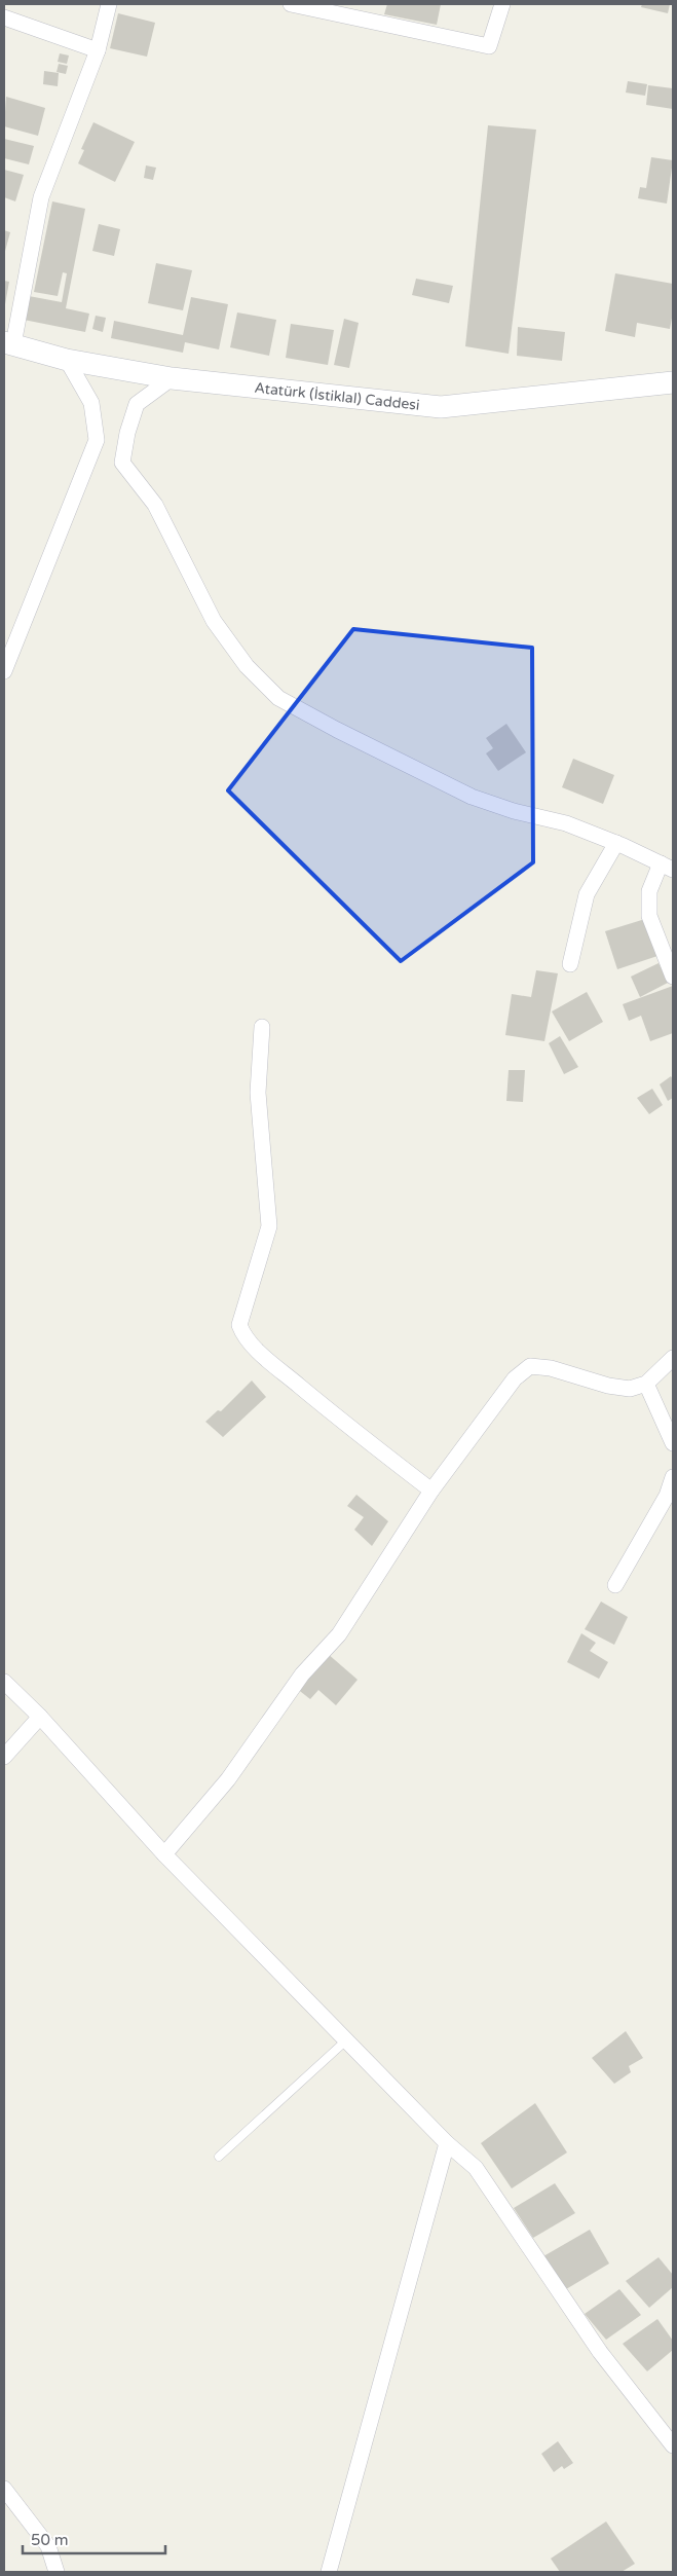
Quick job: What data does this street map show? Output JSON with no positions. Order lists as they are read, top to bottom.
{
  "streets": {
    "street": ["Atatürk (İstiklal) Caddesi"]
  },
  "scale_bar": "50 m"
}
